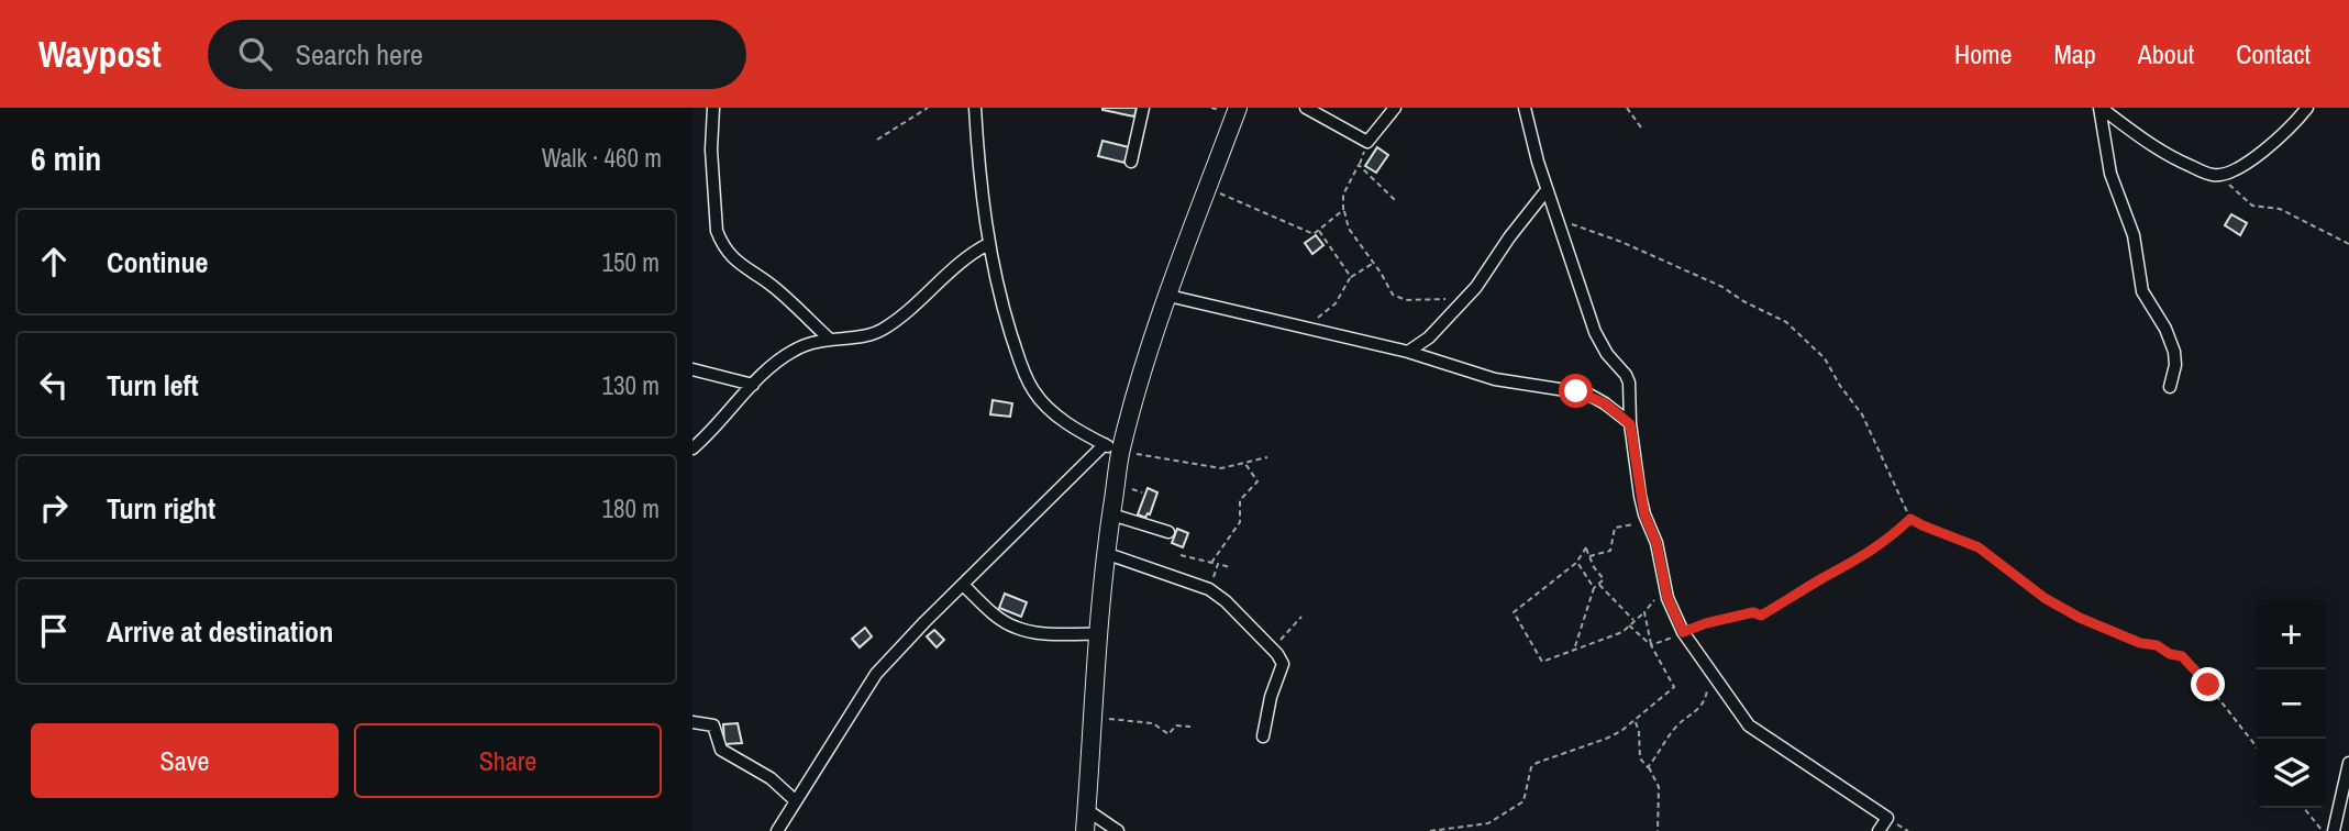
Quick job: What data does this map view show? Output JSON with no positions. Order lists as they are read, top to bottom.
{
  "page": {
    "header": "Waypost",
    "search": "Search here",
    "nav": [
      "Home",
      "Map",
      "About",
      "Contact"
    ],
    "heading": ["6 min", "Walk · 460 m"],
    "list": [
      ["Continue", "150 m"],
      ["Turn left", "130 m"],
      ["Turn right", "180 m"],
      "Arrive at destination"
    ],
    "map_buttons": ["+", "−"],
    "buttons": ["Save", "Share"]
  }
}
